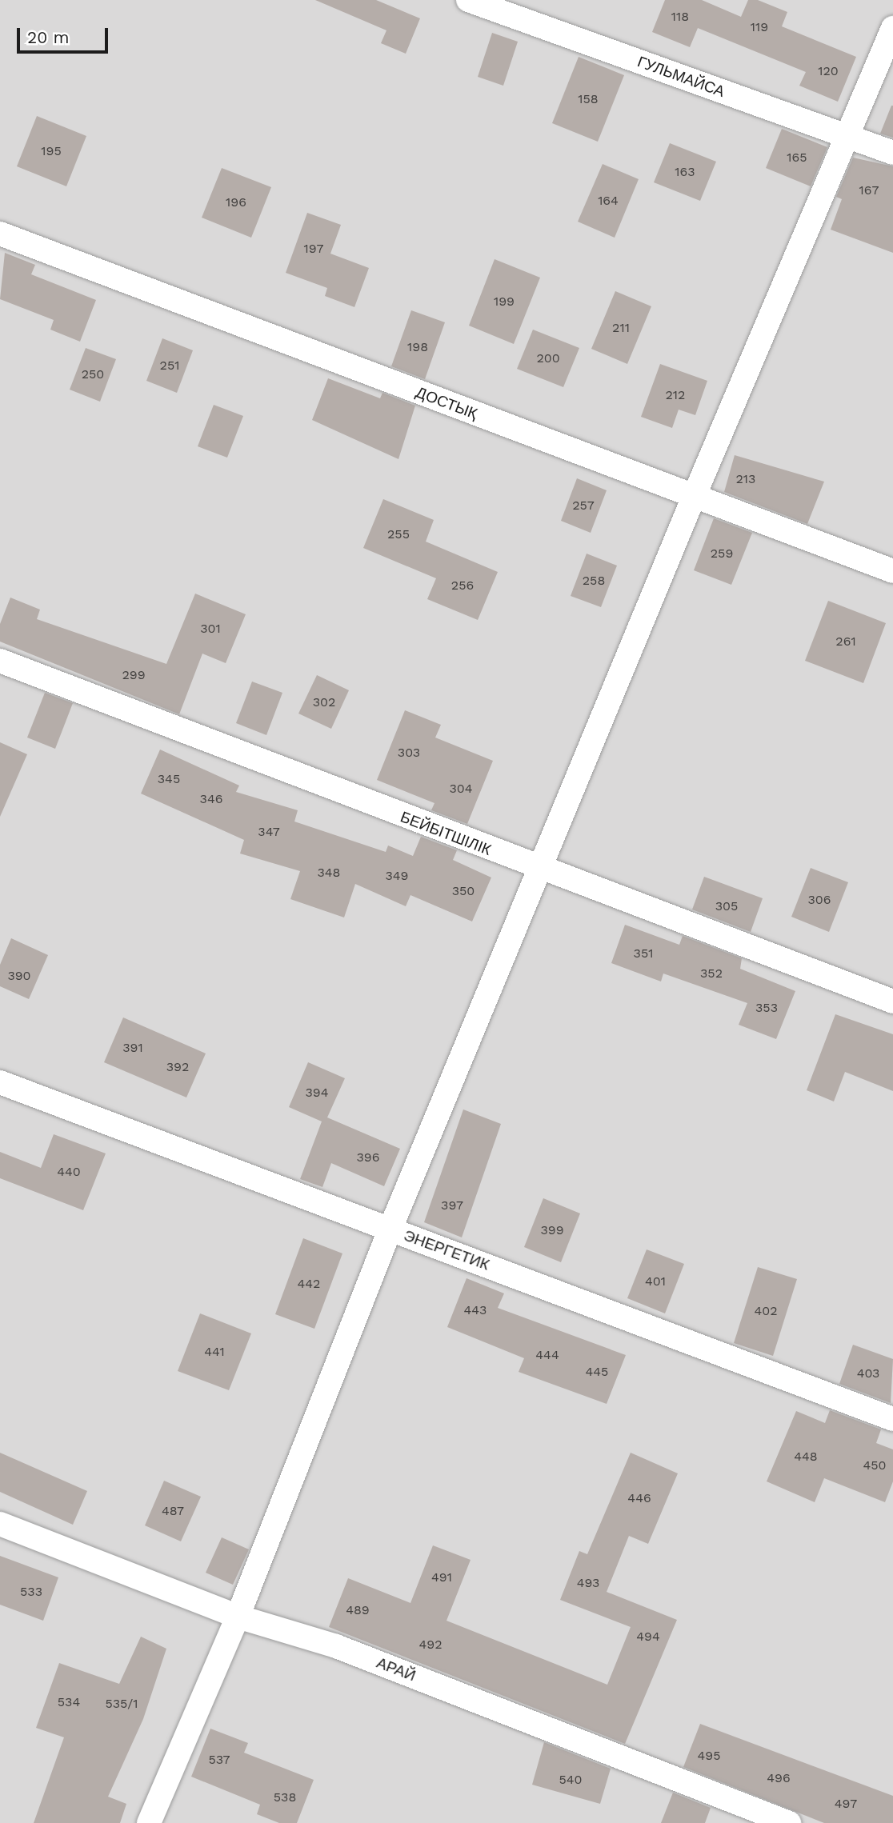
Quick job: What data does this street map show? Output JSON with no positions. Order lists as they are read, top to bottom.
{
  "streets": {
    "street": [
      "ГУЛЬМАЙСА",
      "ДОСТЫҚ",
      "БЕЙБІТШІЛІК",
      "ЭНЕРГЕТИК",
      "АРАЙ"
    ]
  },
  "house_numbers": [
    "118",
    "119",
    "120",
    "158",
    "195",
    "165",
    "163",
    "167",
    "164",
    "196",
    "197",
    "199",
    "211",
    "198",
    "200",
    "251",
    "250",
    "212",
    "213",
    "257",
    "255",
    "259",
    "258",
    "256",
    "301",
    "261",
    "299",
    "302",
    "303",
    "345",
    "304",
    "346",
    "347",
    "348",
    "349",
    "350",
    "306",
    "305",
    "351",
    "352",
    "390",
    "353",
    "391",
    "392",
    "394",
    "396",
    "440",
    "397",
    "399",
    "401",
    "442",
    "443",
    "402",
    "441",
    "444",
    "445",
    "403",
    "448",
    "450",
    "446",
    "487",
    "491",
    "493",
    "533",
    "489",
    "494",
    "492",
    "534",
    "535/1",
    "495",
    "537",
    "496",
    "540",
    "538",
    "497"
  ],
  "scale_bar": "20 m"
}
